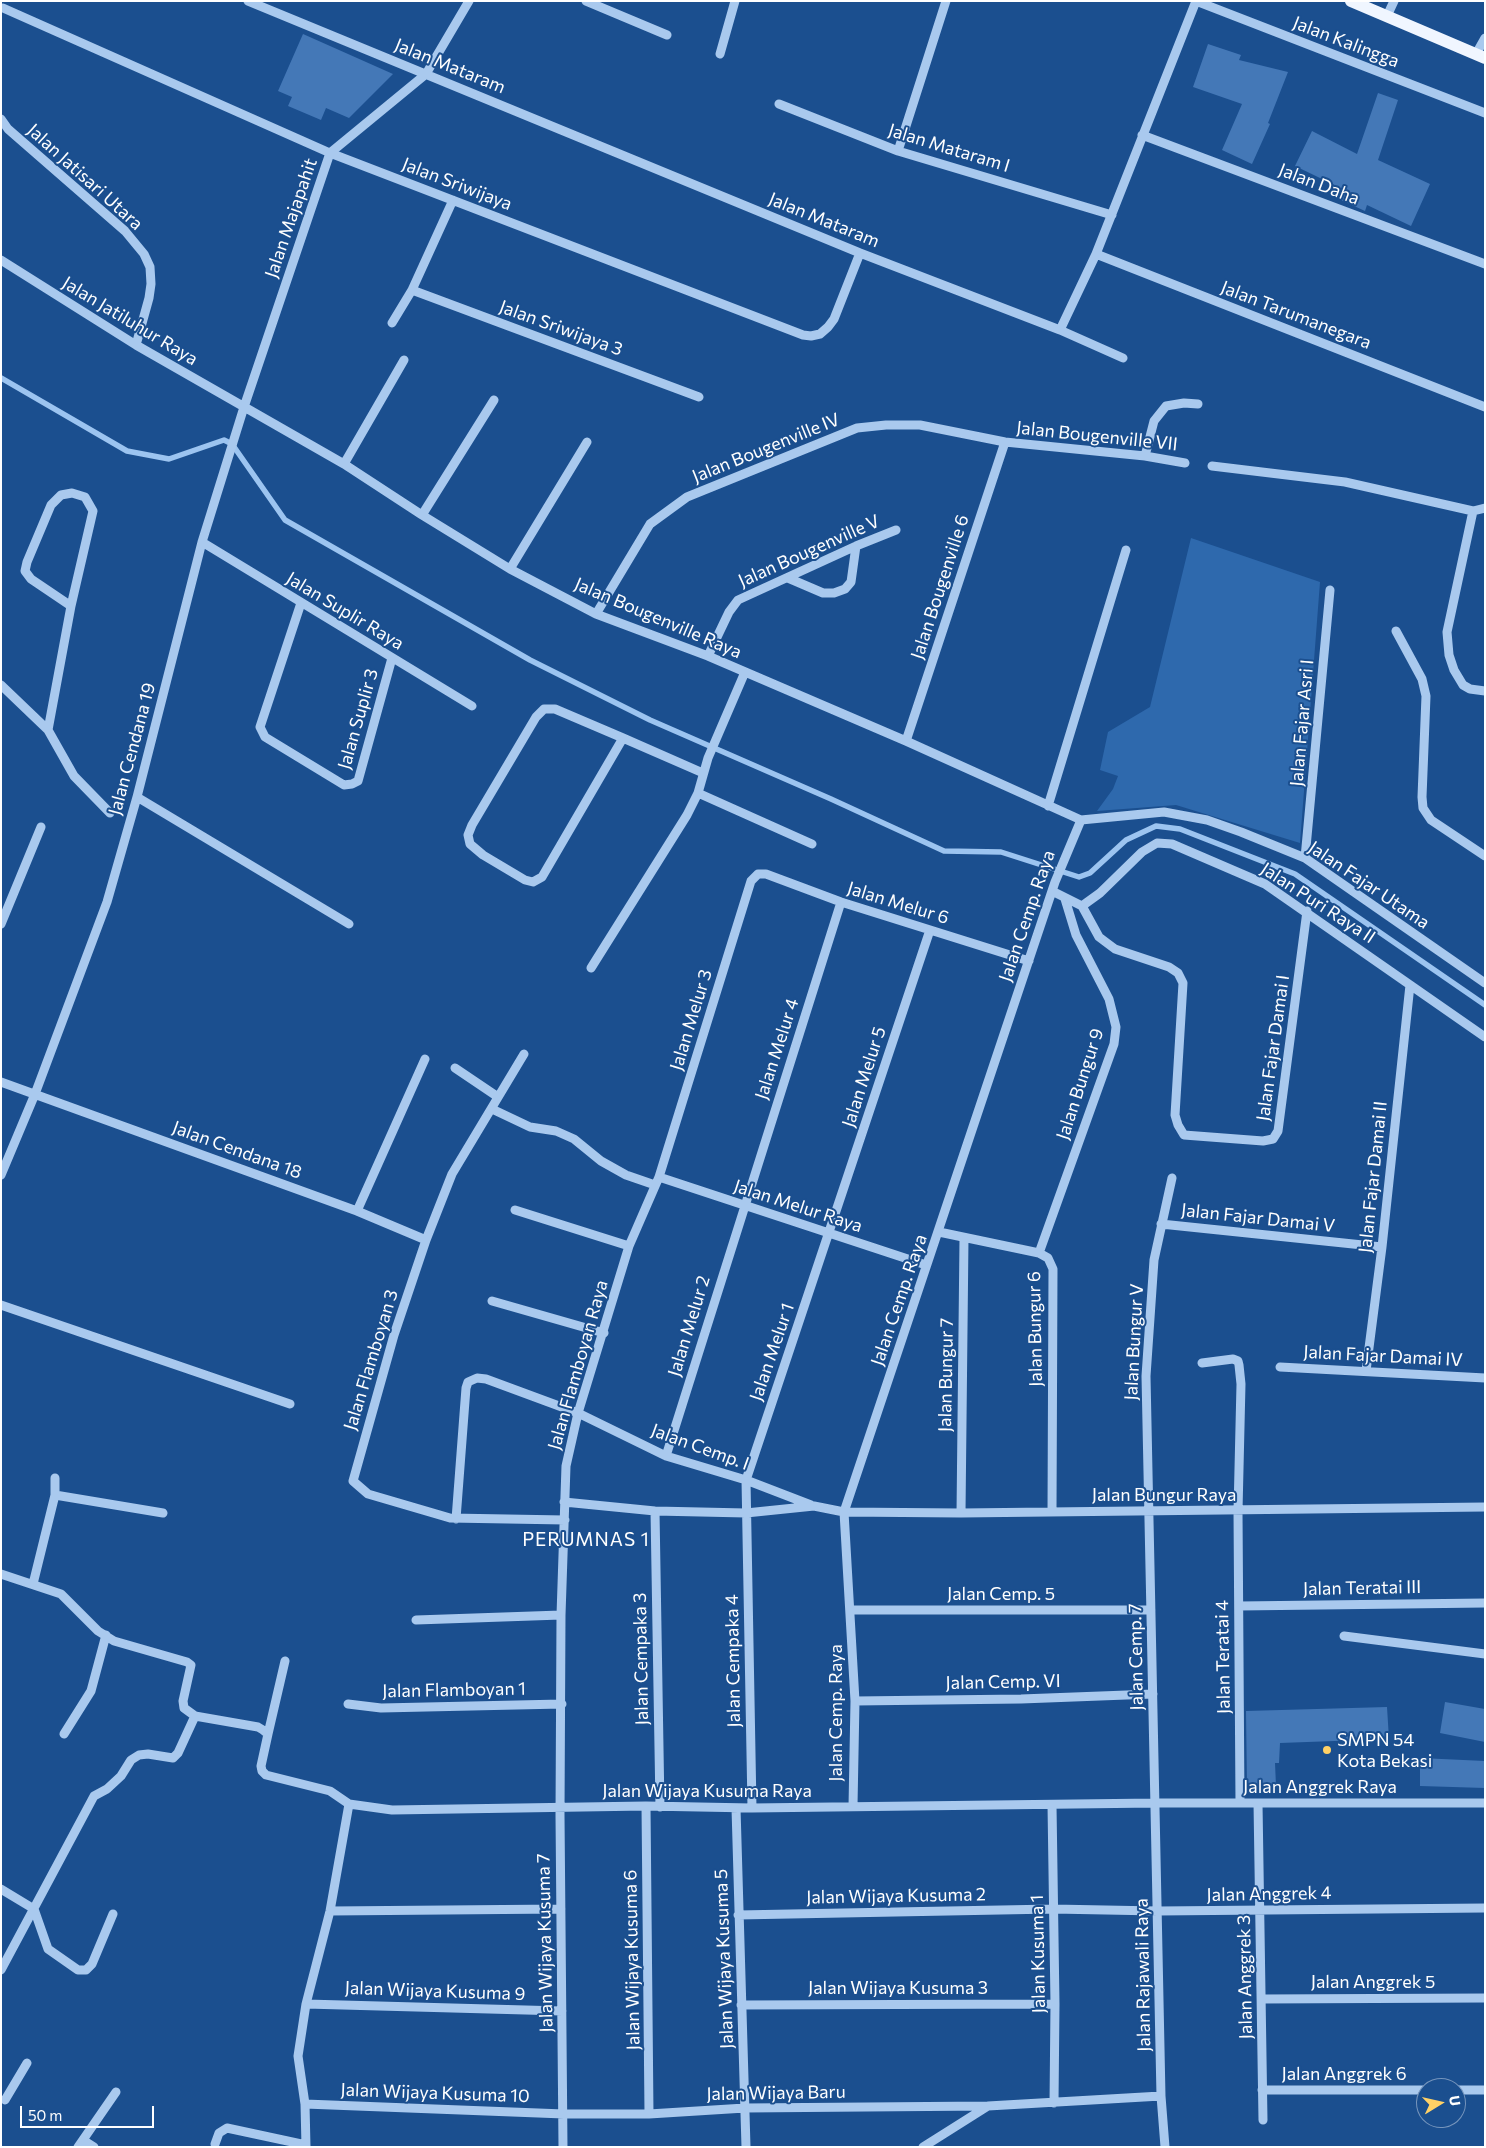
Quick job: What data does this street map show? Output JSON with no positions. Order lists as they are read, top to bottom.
{
  "streets": {
    "street": [
      "Jalan Kalingga",
      "Jalan Mataram",
      "Jalan Mataram I",
      "Jalan Jatisari Utara",
      "Jalan Sriwijaya",
      "Jalan Daha",
      "Jalan Majapahit",
      "Jalan Tarumanegara",
      "Jalan Jatiluhur Raya",
      "Jalan Sriwijaya 3",
      "Jalan Bougenville VII",
      "Jalan Bougenville IV",
      "Jalan Bougenville V",
      "Jalan Bougenville 6",
      "Jalan Suplir Raya",
      "Jalan Bougenville Raya",
      "Jalan Suplir 3",
      "Jalan Fajar Asri I",
      "Jalan Cendana 19",
      "Jalan Fajar Utama",
      "Jalan Melur 6",
      "Jalan Puri Raya II",
      "Jalan Cemp. Raya",
      "Jalan Melur 3",
      "Jalan Fajar Damai I",
      "Jalan Melur 4",
      "Jalan Melur 5",
      "Jalan Bungur 9",
      "Jalan Cendana 18",
      "Jalan Fajar Damai II",
      "Jalan Melur Raya",
      "Jalan Fajar Damai V",
      "Jalan Melur 2",
      "Jalan Bungur 6",
      "Jalan Bungur V",
      "Jalan Melur 1",
      "Jalan Fajar Damai IV",
      "Jalan Flamboyan 3",
      "Jalan Flamboyan Raya",
      "Jalan Bungur 7",
      "Jalan Cemp. I",
      "Jalan Bungur Raya",
      "Jalan Teratai III",
      "Jalan Cemp. 5",
      "Jalan Cemp. 7",
      "Jalan Teratai 4",
      "Jalan Cempaka 3",
      "Jalan Cempaka 4",
      "Jalan Cemp. VI",
      "Jalan Flamboyan 1",
      "Jalan Anggrek Raya",
      "Jalan Wijaya Kusuma Raya",
      "Jalan Anggrek 4",
      "Jalan Wijaya Kusuma 2",
      "Jalan Wijaya Kusuma 7",
      "Jalan Kusuma 1",
      "Jalan Wijaya Kusuma 5",
      "Jalan Wijaya Kusuma 6",
      "Jalan Rajawali Raya",
      "Jalan Anggrek 3",
      "Jalan Anggrek 5",
      "Jalan Wijaya Kusuma 3",
      "Jalan Wijaya Kusuma 9",
      "Jalan Anggrek 6",
      "Jalan Wijaya Kusuma 10",
      "Jalan Wijaya Baru"
    ]
  },
  "crossings": [
    ["Jalan Mataram", "Jalan Sriwijaya"],
    ["Jalan Mataram", "Jalan Majapahit"],
    ["Jalan Jatisari Utara", "Jalan Jatiluhur Raya"],
    ["Jalan Sriwijaya", "Jalan Majapahit"],
    ["Jalan Majapahit", "Jalan Jatiluhur Raya"],
    ["Jalan Majapahit", "Jalan Bougenville Raya"],
    ["Jalan Majapahit", "Jalan Cendana 19"],
    ["Jalan Jatiluhur Raya", "Jalan Bougenville Raya"],
    ["Jalan Jatiluhur Raya", "Jalan Cendana 19"],
    ["Jalan Bougenville VII", "Jalan Bougenville IV"],
    ["Jalan Bougenville VII", "Jalan Bougenville 6"],
    ["Jalan Bougenville IV", "Jalan Bougenville 6"],
    ["Jalan Bougenville IV", "Jalan Bougenville Raya"],
    ["Jalan Bougenville V", "Jalan Bougenville Raya"],
    ["Jalan Bougenville 6", "Jalan Bougenville Raya"],
    ["Jalan Suplir Raya", "Jalan Suplir 3"],
    ["Jalan Suplir Raya", "Jalan Cendana 19"],
    ["Jalan Bougenville Raya", "Jalan Cendana 19"],
    ["Jalan Bougenville Raya", "Jalan Fajar Utama"],
    ["Jalan Bougenville Raya", "Jalan Cemp. Raya"],
    ["Jalan Fajar Asri I", "Jalan Fajar Utama"],
    ["Jalan Cendana 19", "Jalan Cendana 18"],
    ["Jalan Fajar Utama", "Jalan Cemp. Raya"],
    ["Jalan Melur 6", "Jalan Cemp. Raya"],
    ["Jalan Melur 6", "Jalan Melur 3"],
    ["Jalan Melur 6", "Jalan Melur 4"],
    ["Jalan Melur 6", "Jalan Melur 5"],
    ["Jalan Puri Raya II", "Jalan Fajar Damai I"],
    ["Jalan Puri Raya II", "Jalan Fajar Damai II"],
    ["Jalan Cemp. Raya", "Jalan Melur Raya"],
    ["Jalan Cemp. Raya", "Jalan Bungur 6"],
    ["Jalan Cemp. Raya", "Jalan Cemp. I"],
    ["Jalan Cemp. Raya", "Jalan Bungur Raya"],
    ["Jalan Cemp. Raya", "Jalan Cemp. 5"],
    ["Jalan Cemp. Raya", "Jalan Cemp. VI"],
    ["Jalan Cemp. Raya", "Jalan Wijaya Kusuma Raya"],
    ["Jalan Melur 3", "Jalan Melur Raya"],
    ["Jalan Melur 3", "Jalan Flamboyan Raya"],
    ["Jalan Melur 4", "Jalan Melur Raya"],
    ["Jalan Melur 4", "Jalan Melur 2"],
    ["Jalan Melur 5", "Jalan Melur Raya"],
    ["Jalan Melur 5", "Jalan Melur 1"],
    ["Jalan Bungur 9", "Jalan Bungur 6"],
    ["Jalan Cendana 18", "Jalan Flamboyan 3"],
    ["Jalan Fajar Damai II", "Jalan Fajar Damai V"],
    ["Jalan Fajar Damai II", "Jalan Fajar Damai IV"],
    ["Jalan Melur Raya", "Jalan Melur 2"],
    ["Jalan Melur Raya", "Jalan Melur 1"],
    ["Jalan Melur Raya", "Jalan Flamboyan 3"],
    ["Jalan Melur Raya", "Jalan Flamboyan Raya"],
    ["Jalan Fajar Damai V", "Jalan Bungur V"],
    ["Jalan Melur 2", "Jalan Cemp. I"],
    ["Jalan Bungur 6", "Jalan Bungur 7"],
    ["Jalan Bungur 6", "Jalan Bungur Raya"],
    ["Jalan Bungur V", "Jalan Bungur Raya"],
    ["Jalan Bungur V", "Jalan Cemp. 7"],
    ["Jalan Melur 1", "Jalan Cemp. I"],
    ["Jalan Melur 1", "Jalan Cempaka 4"],
    ["Jalan Flamboyan 3", "Jalan Flamboyan Raya"],
    ["Jalan Flamboyan 3", "Jalan Cemp. I"],
    ["Jalan Flamboyan Raya", "Jalan Cemp. I"],
    ["Jalan Flamboyan Raya", "Jalan Flamboyan 1"],
    ["Jalan Flamboyan Raya", "Jalan Wijaya Kusuma Raya"],
    ["Jalan Flamboyan Raya", "Jalan Wijaya Kusuma 7"],
    ["Jalan Bungur 7", "Jalan Bungur Raya"],
    ["Jalan Cemp. I", "Jalan Bungur Raya"],
    ["Jalan Cemp. I", "Jalan Cempaka 3"],
    ["Jalan Cemp. I", "Jalan Cempaka 4"],
    ["Jalan Bungur Raya", "Jalan Cemp. 7"],
    ["Jalan Bungur Raya", "Jalan Teratai 4"],
    ["Jalan Teratai III", "Jalan Teratai 4"],
    ["Jalan Cemp. 5", "Jalan Cemp. 7"],
    ["Jalan Cemp. 7", "Jalan Cemp. VI"],
    ["Jalan Cemp. 7", "Jalan Anggrek Raya"],
    ["Jalan Cemp. 7", "Jalan Wijaya Kusuma Raya"],
    ["Jalan Cemp. 7", "Jalan Rajawali Raya"],
    ["Jalan Teratai 4", "Jalan Anggrek Raya"],
    ["Jalan Cempaka 3", "Jalan Wijaya Kusuma Raya"],
    ["Jalan Cempaka 4", "Jalan Wijaya Kusuma Raya"],
    ["Jalan Anggrek Raya", "Jalan Wijaya Kusuma Raya"],
    ["Jalan Anggrek Raya", "Jalan Rajawali Raya"],
    ["Jalan Anggrek Raya", "Jalan Anggrek 3"],
    ["Jalan Wijaya Kusuma Raya", "Jalan Wijaya Kusuma 7"],
    ["Jalan Wijaya Kusuma Raya", "Jalan Kusuma 1"],
    ["Jalan Wijaya Kusuma Raya", "Jalan Wijaya Kusuma 5"],
    ["Jalan Wijaya Kusuma Raya", "Jalan Wijaya Kusuma 6"],
    ["Jalan Wijaya Kusuma Raya", "Jalan Rajawali Raya"],
    ["Jalan Anggrek 4", "Jalan Wijaya Kusuma 2"],
    ["Jalan Anggrek 4", "Jalan Kusuma 1"],
    ["Jalan Anggrek 4", "Jalan Rajawali Raya"],
    ["Jalan Anggrek 4", "Jalan Anggrek 3"],
    ["Jalan Wijaya Kusuma 2", "Jalan Kusuma 1"],
    ["Jalan Wijaya Kusuma 2", "Jalan Wijaya Kusuma 5"],
    ["Jalan Wijaya Kusuma 7", "Jalan Wijaya Kusuma 9"],
    ["Jalan Wijaya Kusuma 7", "Jalan Wijaya Kusuma 10"],
    ["Jalan Wijaya Kusuma 7", "Jalan Wijaya Baru"],
    ["Jalan Kusuma 1", "Jalan Wijaya Kusuma 3"],
    ["Jalan Kusuma 1", "Jalan Wijaya Baru"],
    ["Jalan Wijaya Kusuma 5", "Jalan Wijaya Kusuma 3"],
    ["Jalan Wijaya Kusuma 5", "Jalan Wijaya Baru"],
    ["Jalan Wijaya Kusuma 6", "Jalan Wijaya Baru"],
    ["Jalan Rajawali Raya", "Jalan Wijaya Baru"],
    ["Jalan Anggrek 3", "Jalan Anggrek 5"],
    ["Jalan Anggrek 3", "Jalan Anggrek 6"],
    ["Jalan Wijaya Kusuma 10", "Jalan Wijaya Baru"]
  ],
  "districts": ["PERUMNAS 1"],
  "places": ["SMPN 54 Kota Bekasi"],
  "scale_bar": "50 m",
  "north": "right"
}
